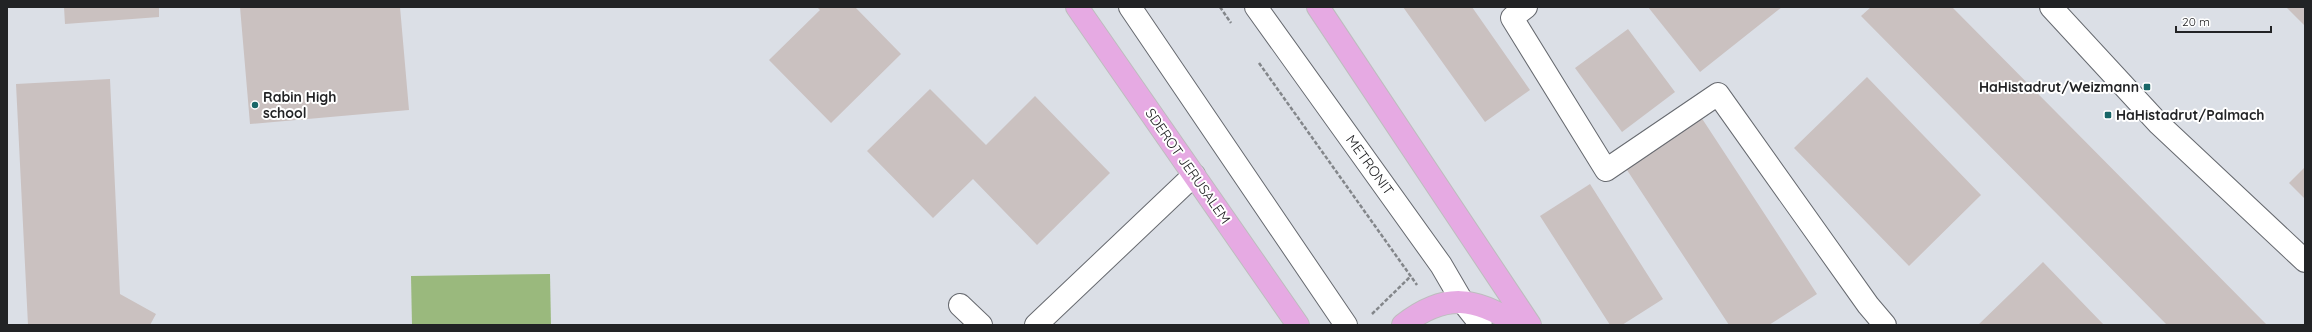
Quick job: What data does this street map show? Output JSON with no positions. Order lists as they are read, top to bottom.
{
  "streets": {
    "main road": ["SDEROT JERUSALEM"],
    "street": ["METRONIT"]
  },
  "places": {
    "transit": ["HaHistadrut/Weizmann", "HaHistadrut/Palmach"],
    "other": ["Rabin High school"]
  },
  "scale_bar": "20 m"
}
